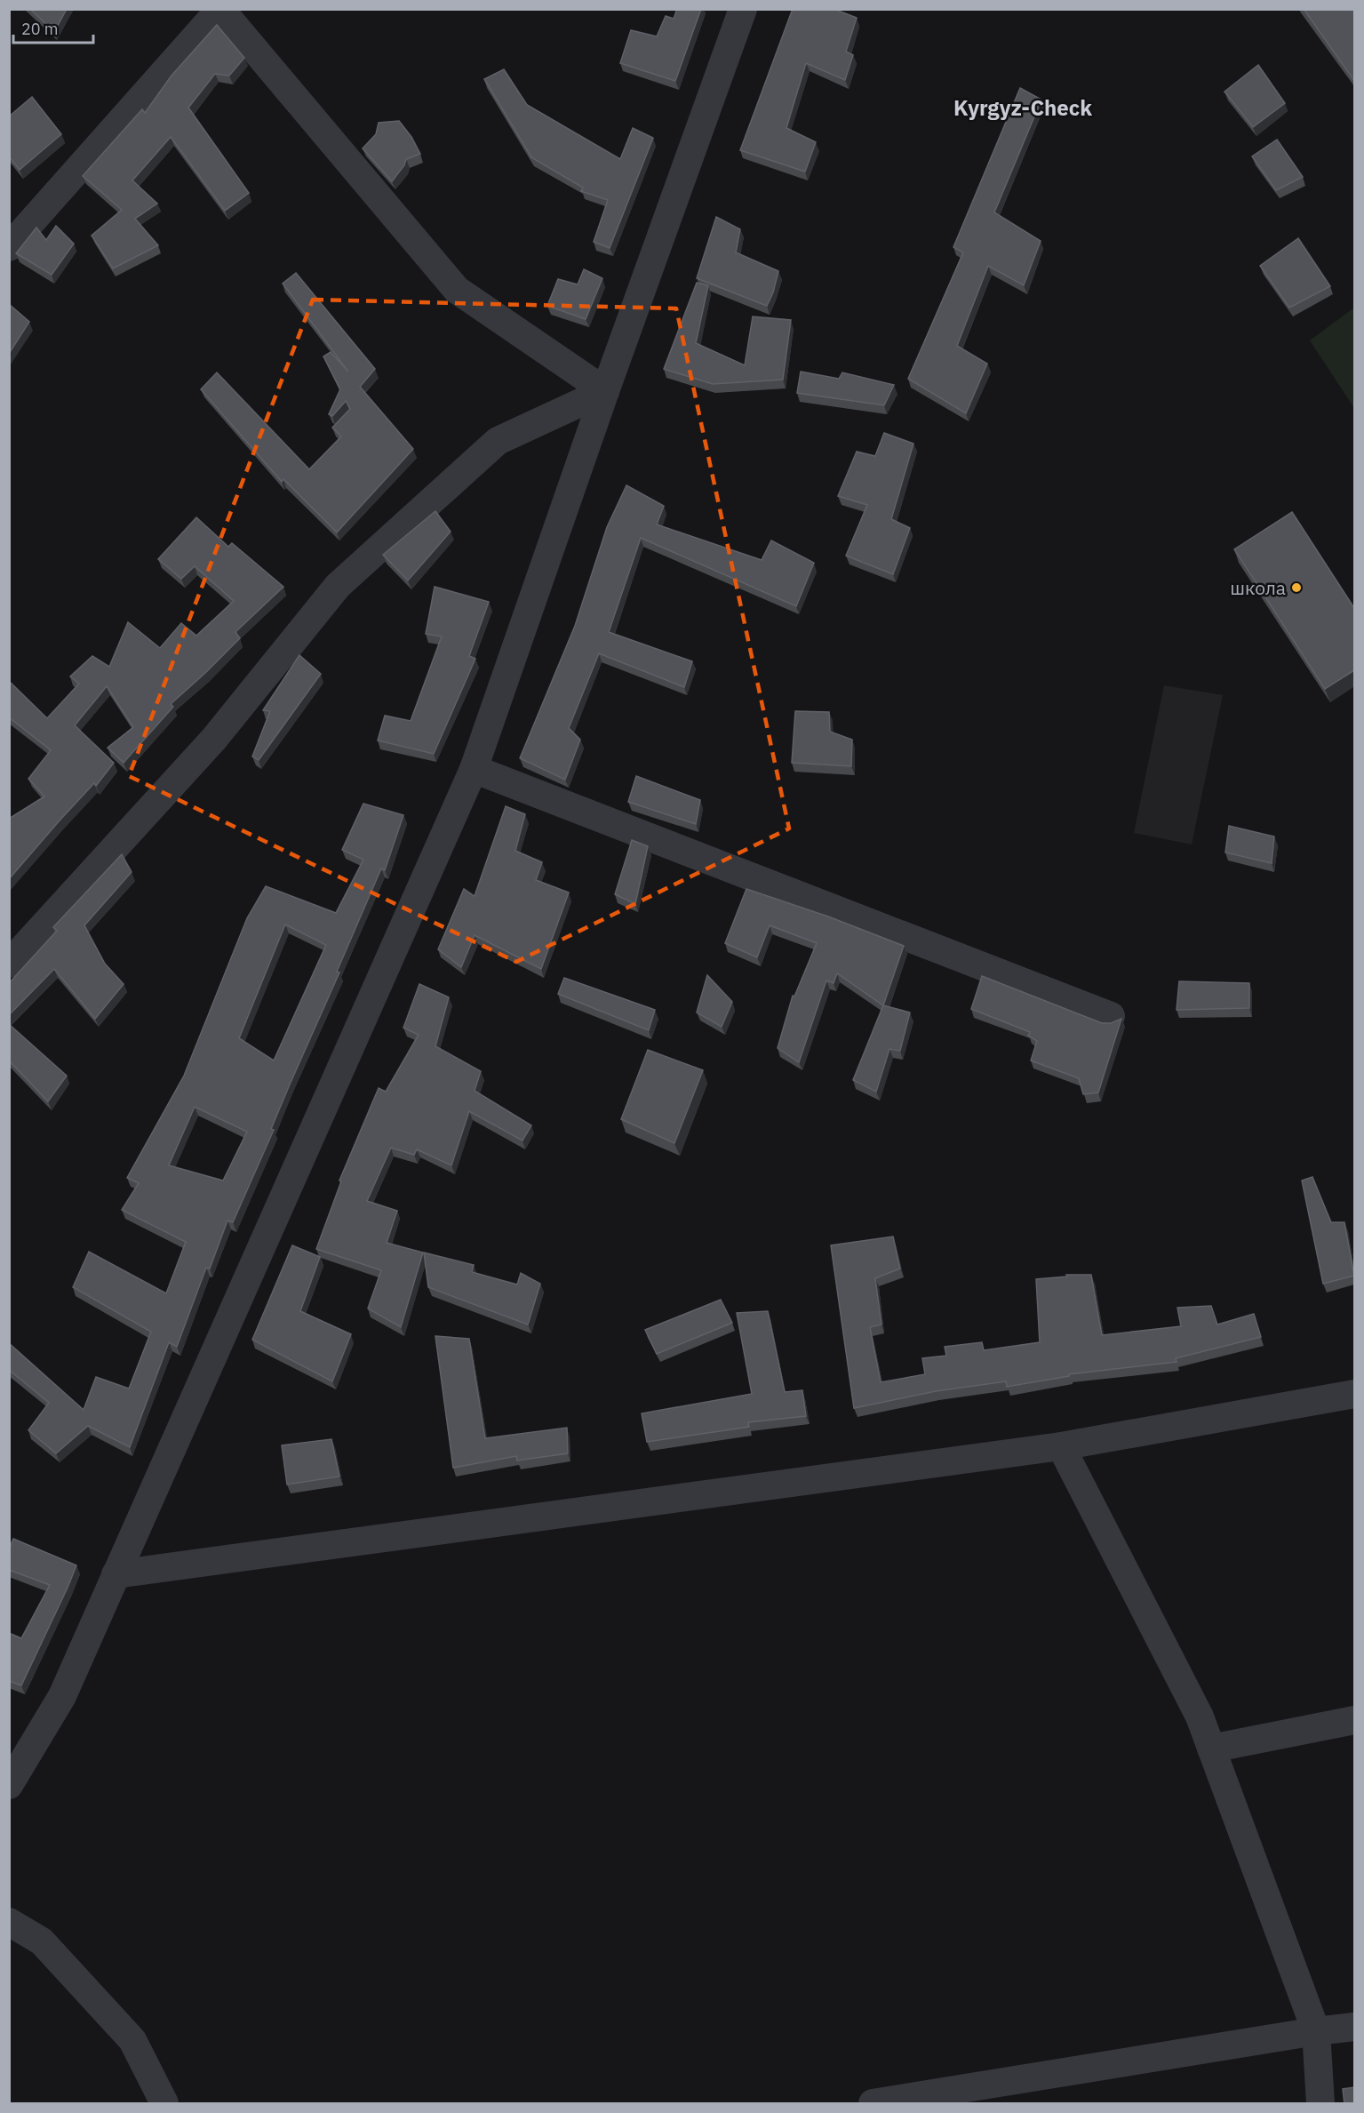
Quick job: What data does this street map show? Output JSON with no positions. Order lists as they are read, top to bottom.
{
  "districts": ["Kyrgyz-Check"],
  "places": ["школа"],
  "scale_bar": "20 m"
}
